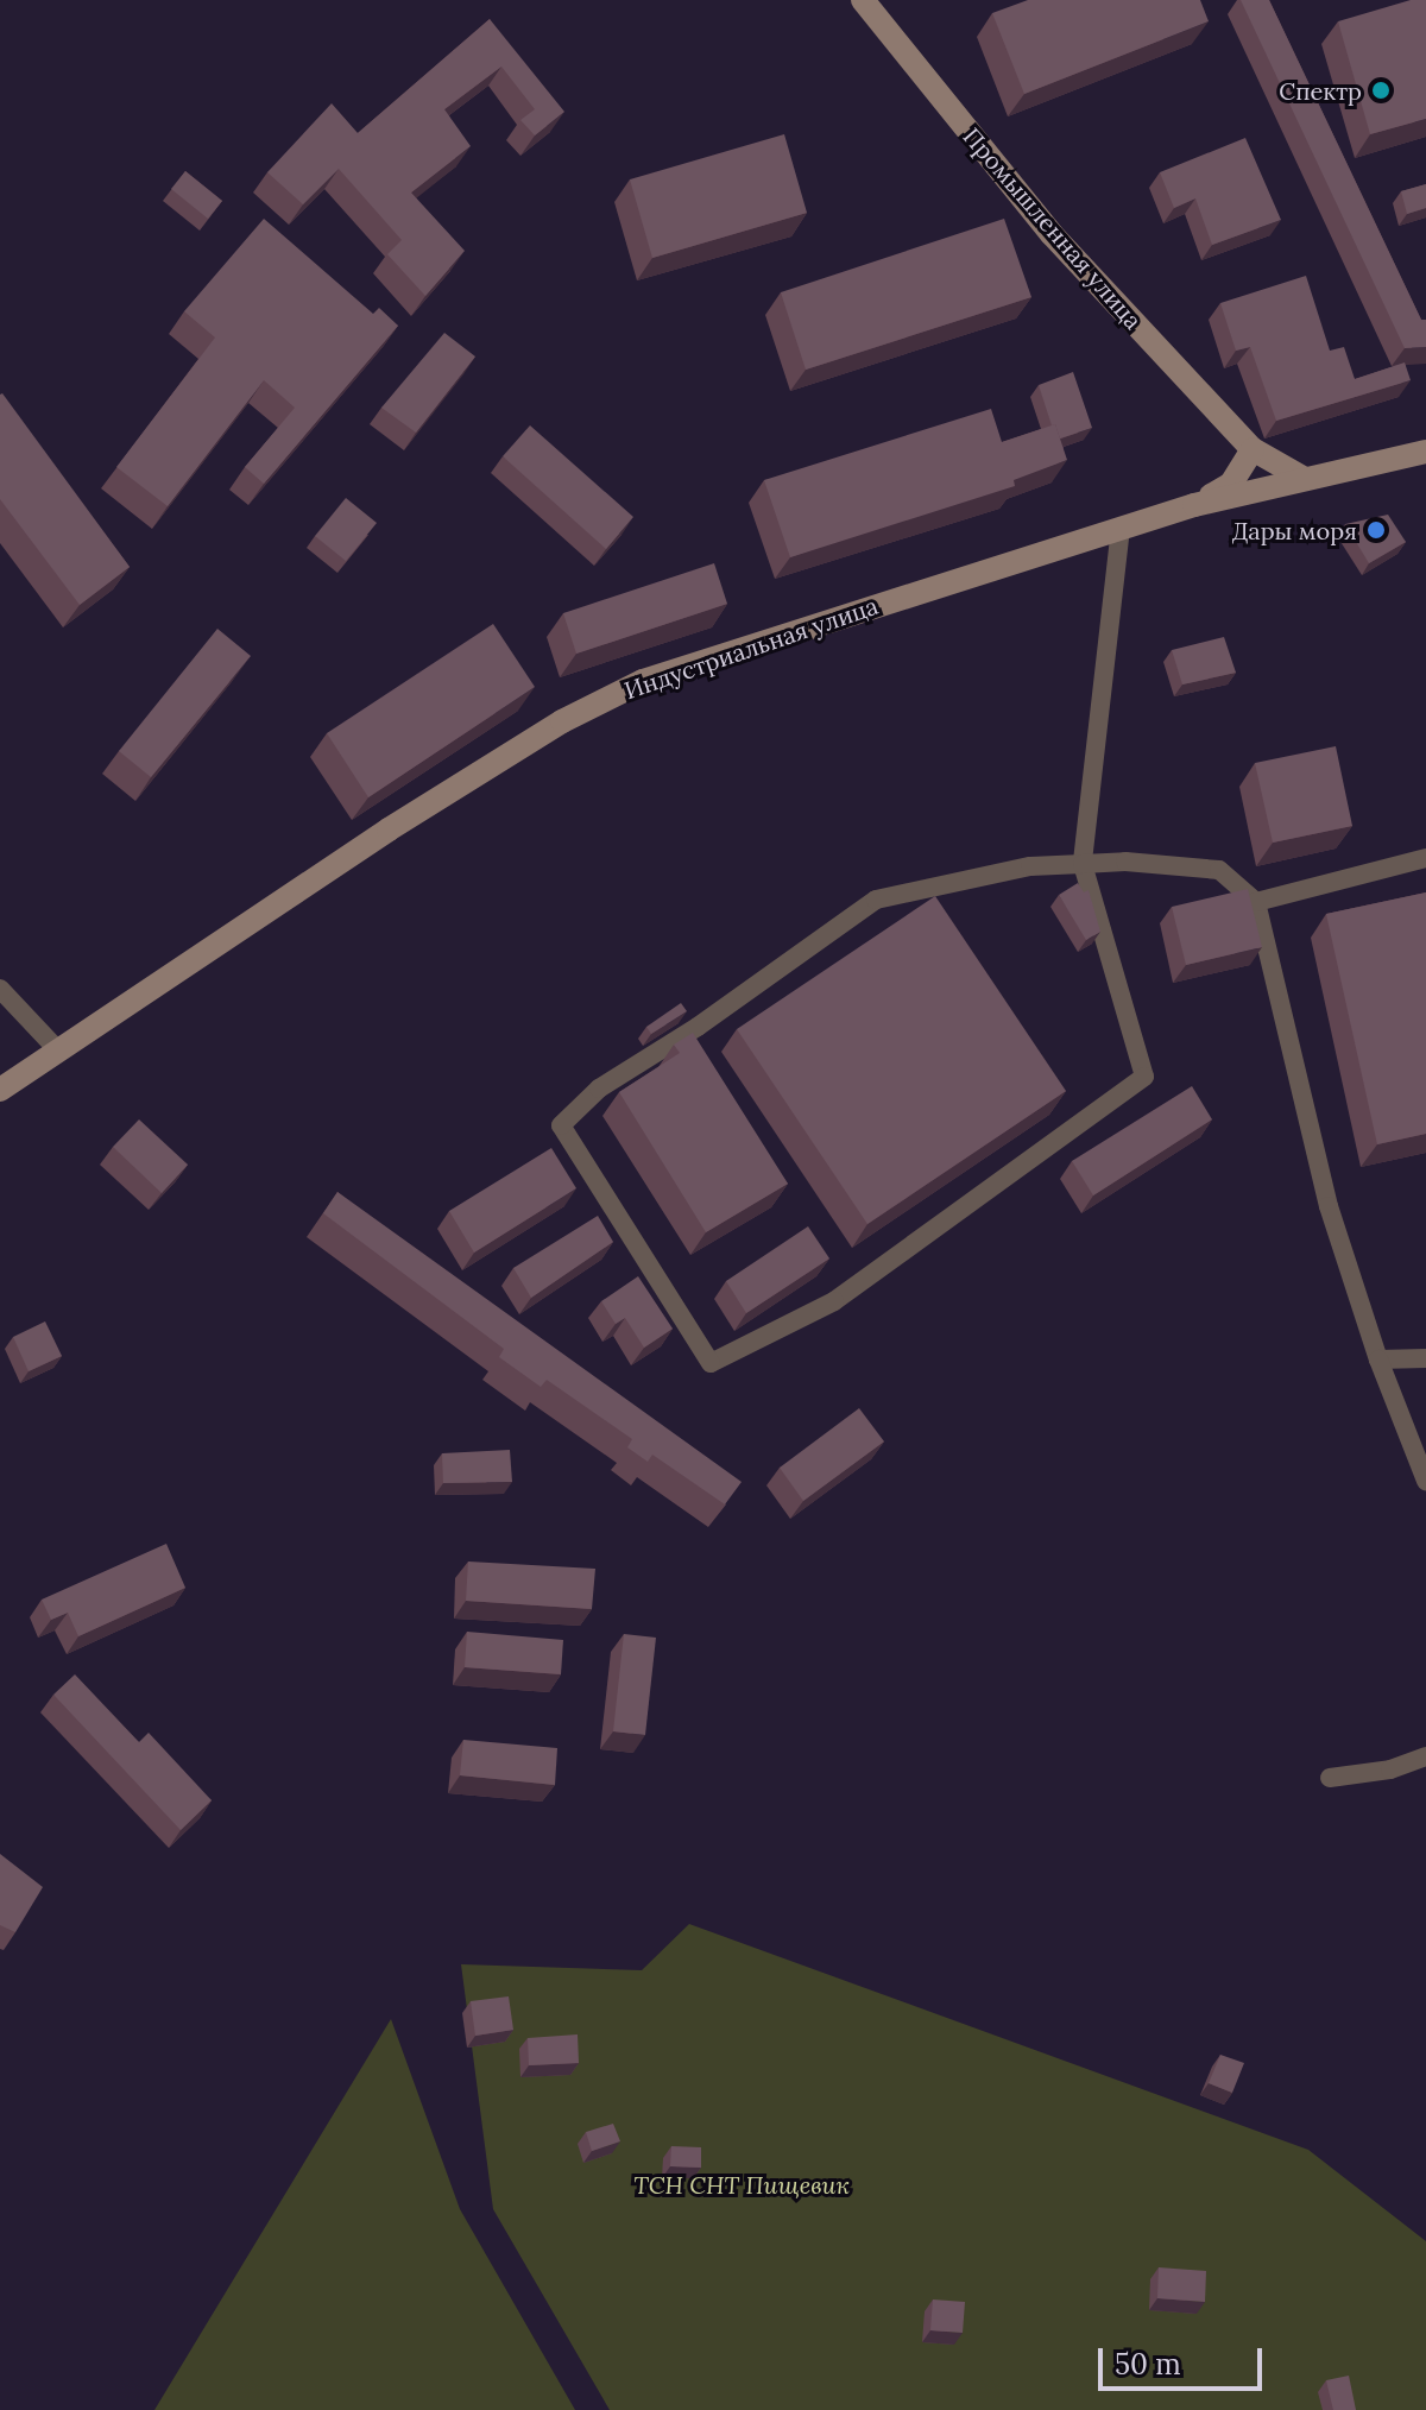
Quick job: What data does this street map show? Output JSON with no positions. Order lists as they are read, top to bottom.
{
  "streets": {
    "main road": ["Промышленная улица", "Индустриальная улица"]
  },
  "crossings": [
    ["Промышленная улица", "Индустриальная улица"]
  ],
  "parks": ["ТСН СНТ Пищевик"],
  "places": ["Спектр", "Дары моря"],
  "scale_bar": "50 m"
}
